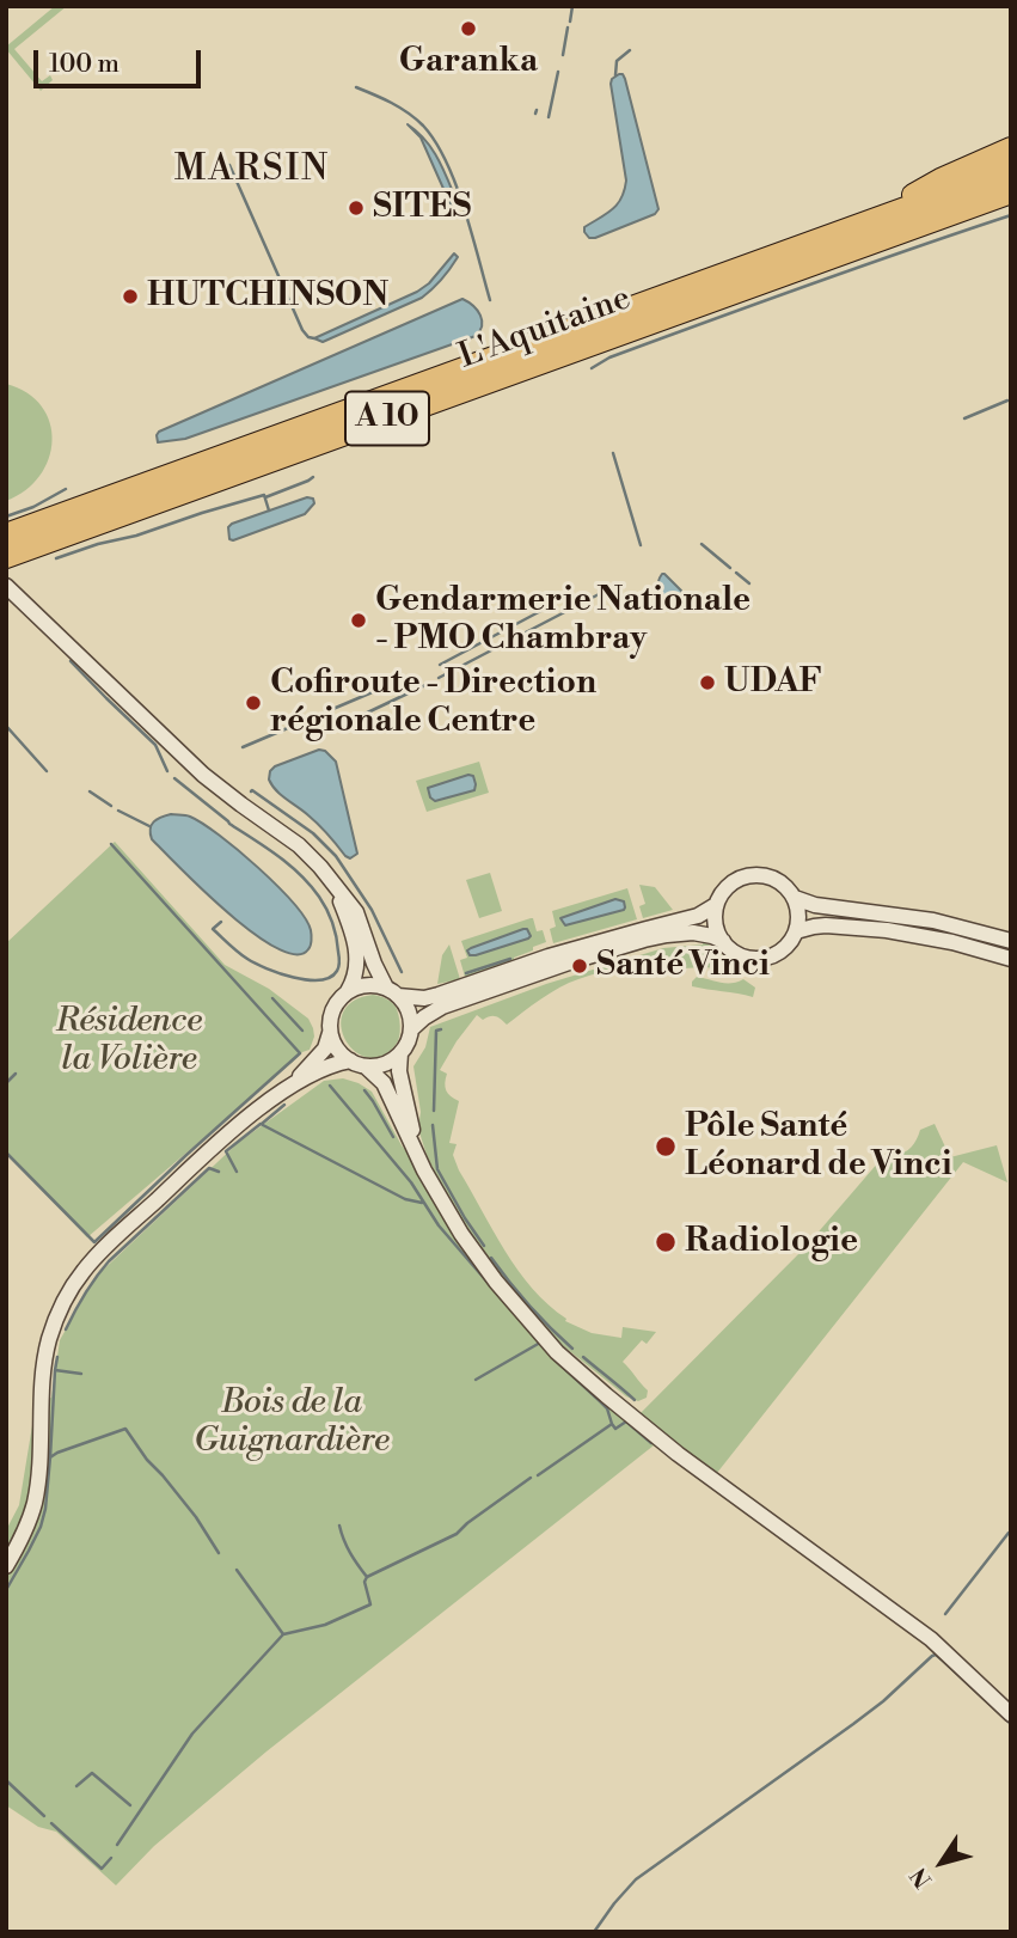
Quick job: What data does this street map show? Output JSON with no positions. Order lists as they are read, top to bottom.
{
  "streets": {
    "highway": ["L'Aquitaine", "A 10"]
  },
  "districts": ["MARSIN"],
  "parks": ["Résidence la Volière", "Bois de la Guignardière"],
  "places": [
    "Garanka",
    "SITES",
    "HUTCHINSON",
    "Gendarmerie Nationale - PMO Chambray",
    "UDAF",
    "Cofiroute - Direction régionale Centre",
    "Santé Vinci",
    "Pôle Santé Léonard de Vinci",
    "Radiologie"
  ],
  "scale_bar": "100 m",
  "north": "bottom left"
}
